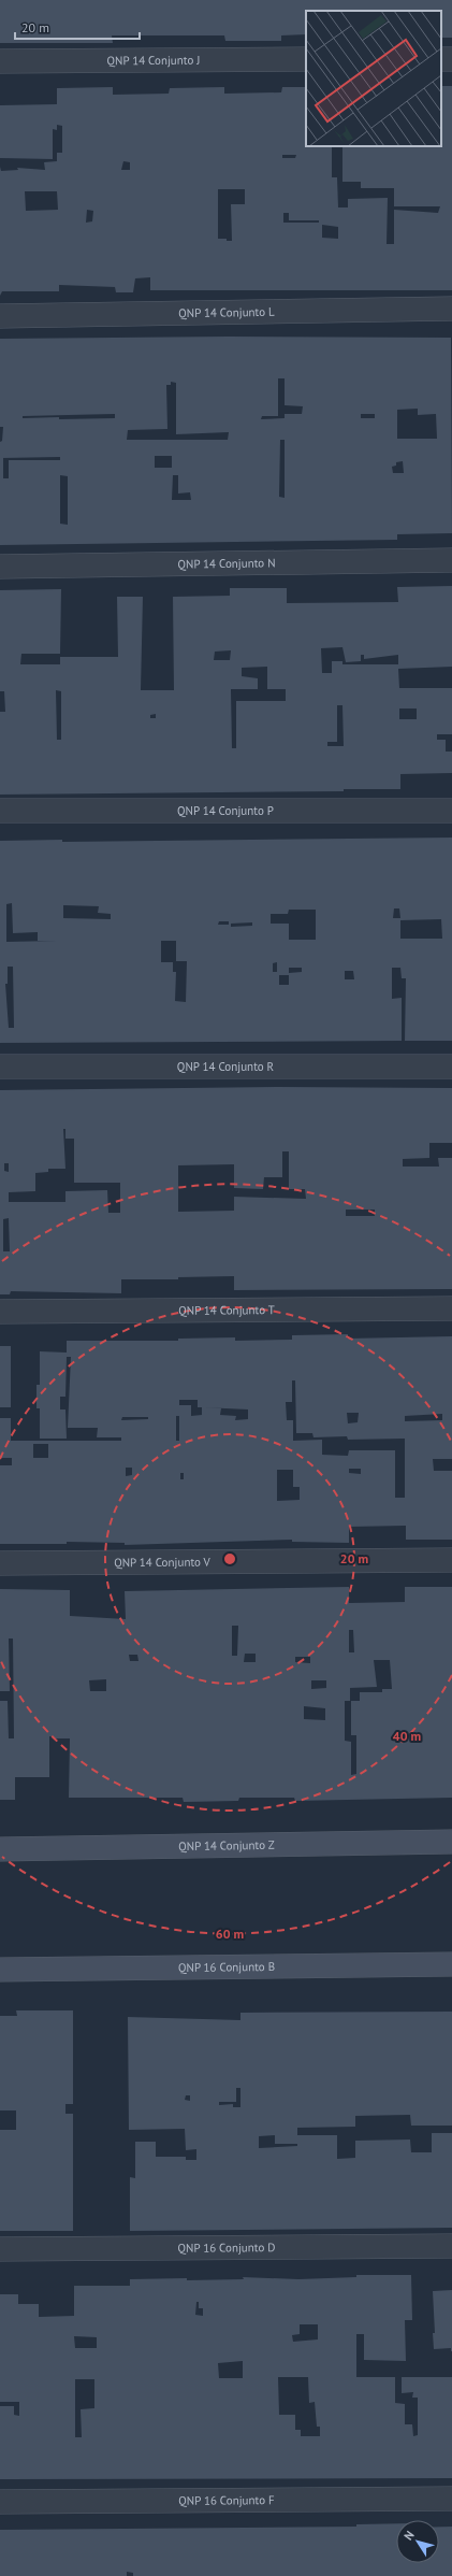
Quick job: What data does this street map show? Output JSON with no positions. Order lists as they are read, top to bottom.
{
  "streets": {
    "street": [
      "QNP 14 Conjunto J",
      "QNP 14 Conjunto L",
      "QNP 14 Conjunto N",
      "QNP 14 Conjunto P",
      "QNP 14 Conjunto R",
      "QNP 14 Conjunto T",
      "QNP 14 Conjunto V",
      "QNP 14 Conjunto Z",
      "QNP 16 Conjunto B",
      "QNP 16 Conjunto D",
      "QNP 16 Conjunto F"
    ]
  },
  "scale_bar": "20 m",
  "north": "top left",
  "rings": ["20 m", "40 m", "60 m"]
}
